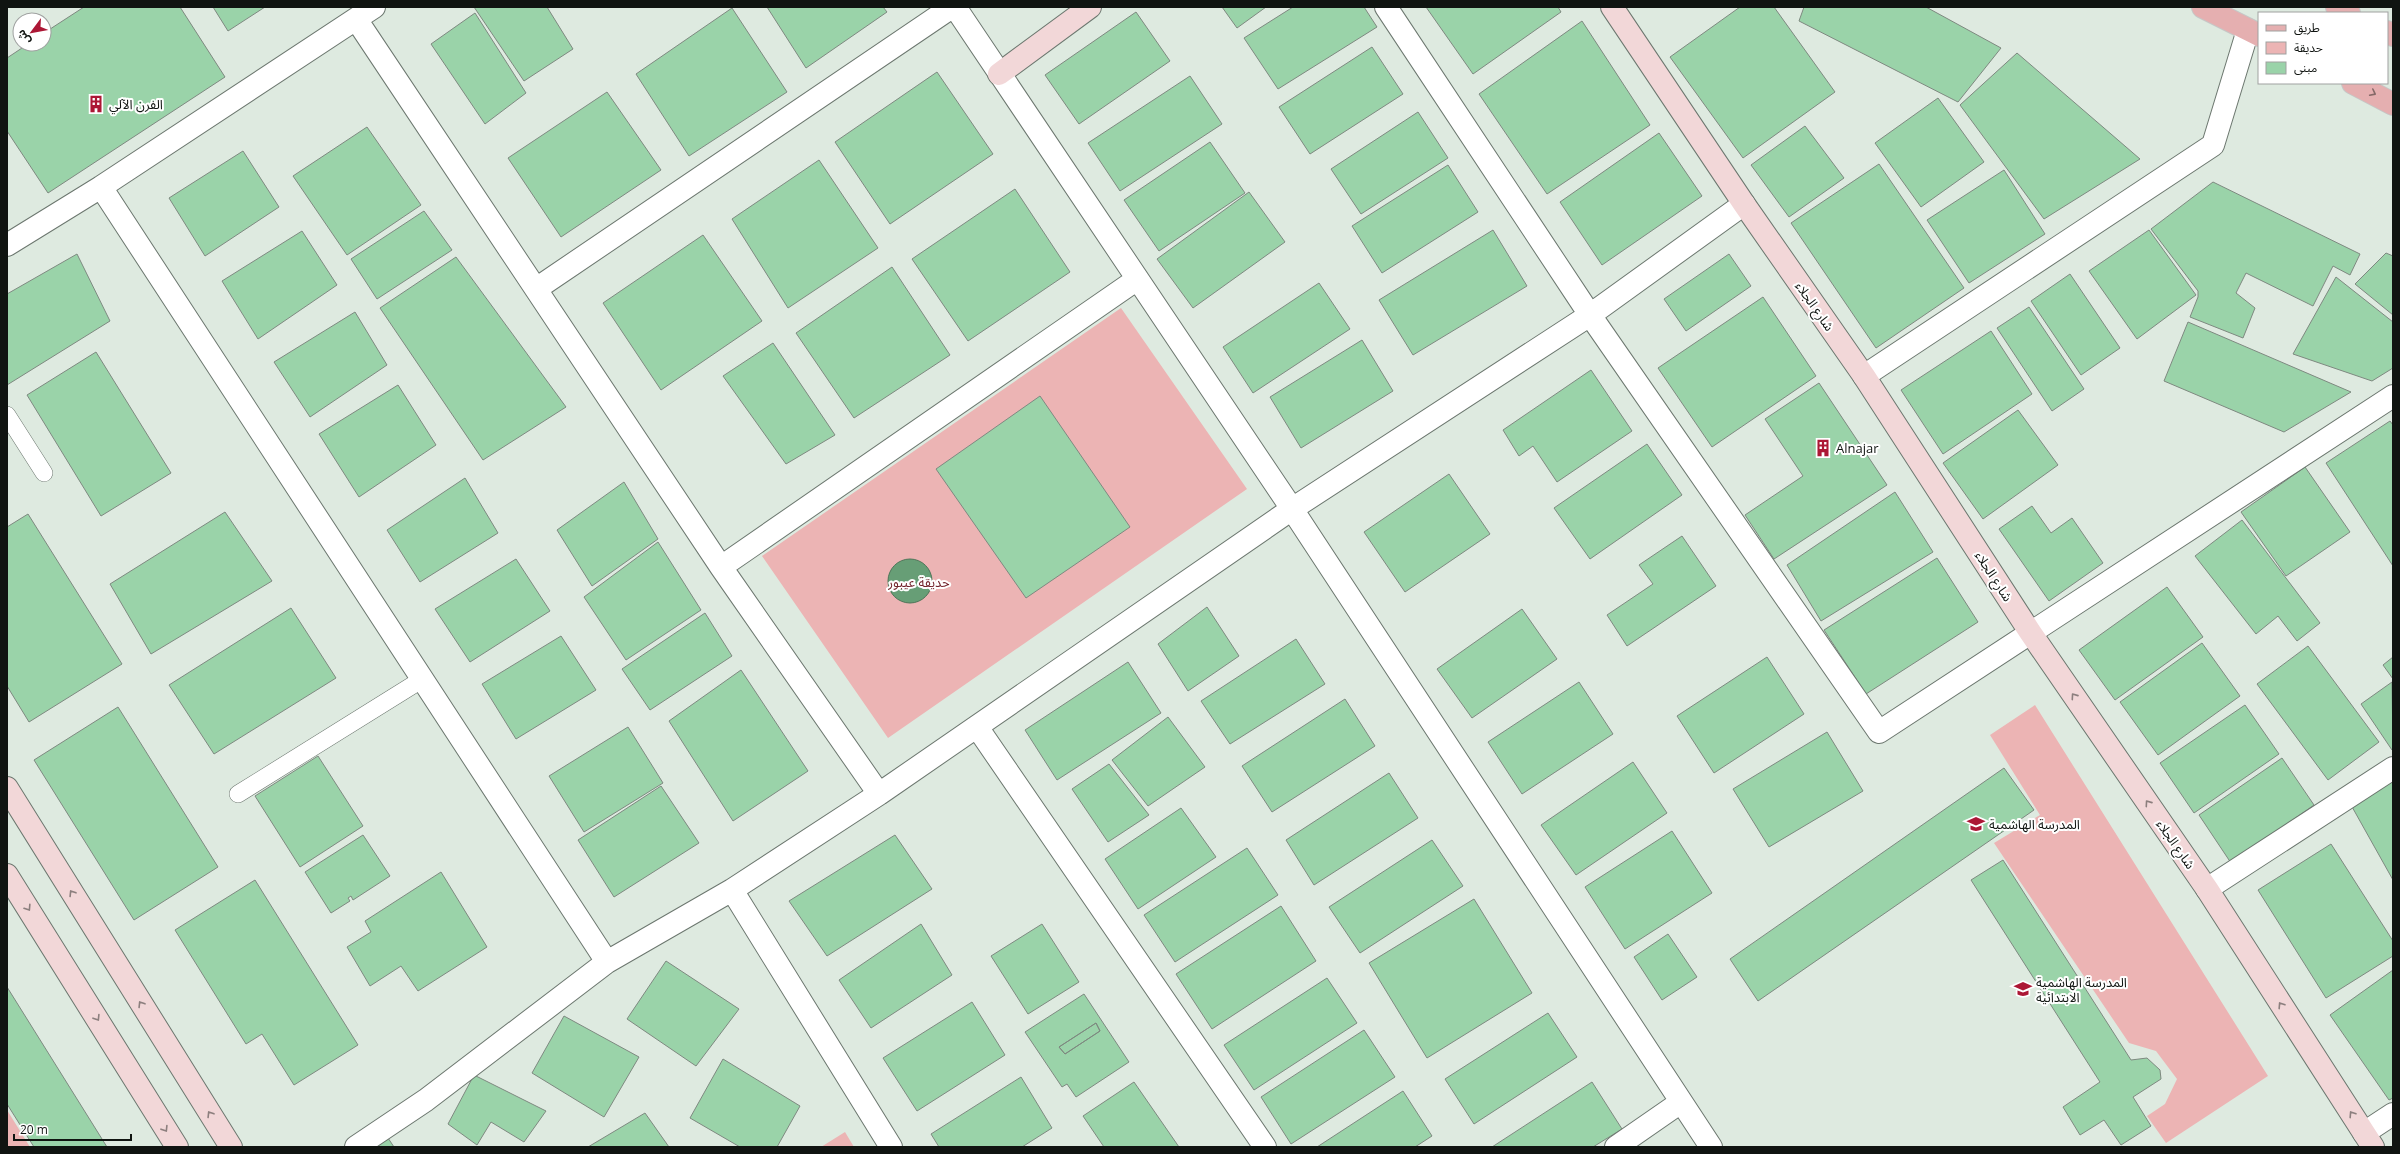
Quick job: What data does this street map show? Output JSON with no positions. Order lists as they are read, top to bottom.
{
  "streets": {
    "street": ["شارع الجلاء"]
  },
  "one_way": ["شارع الجلاء"],
  "parks": ["حديقة عيبور"],
  "places": {
    "building": ["الفرن الآلي", "Alnajar"],
    "school or university": ["المدرسة الهاشمية", "المدرسة الهاشمية الابتدائية"]
  },
  "legend": ["طريق", "حديقة", "مبنى"],
  "scale_bar": "20 m",
  "north": "bottom left"
}
